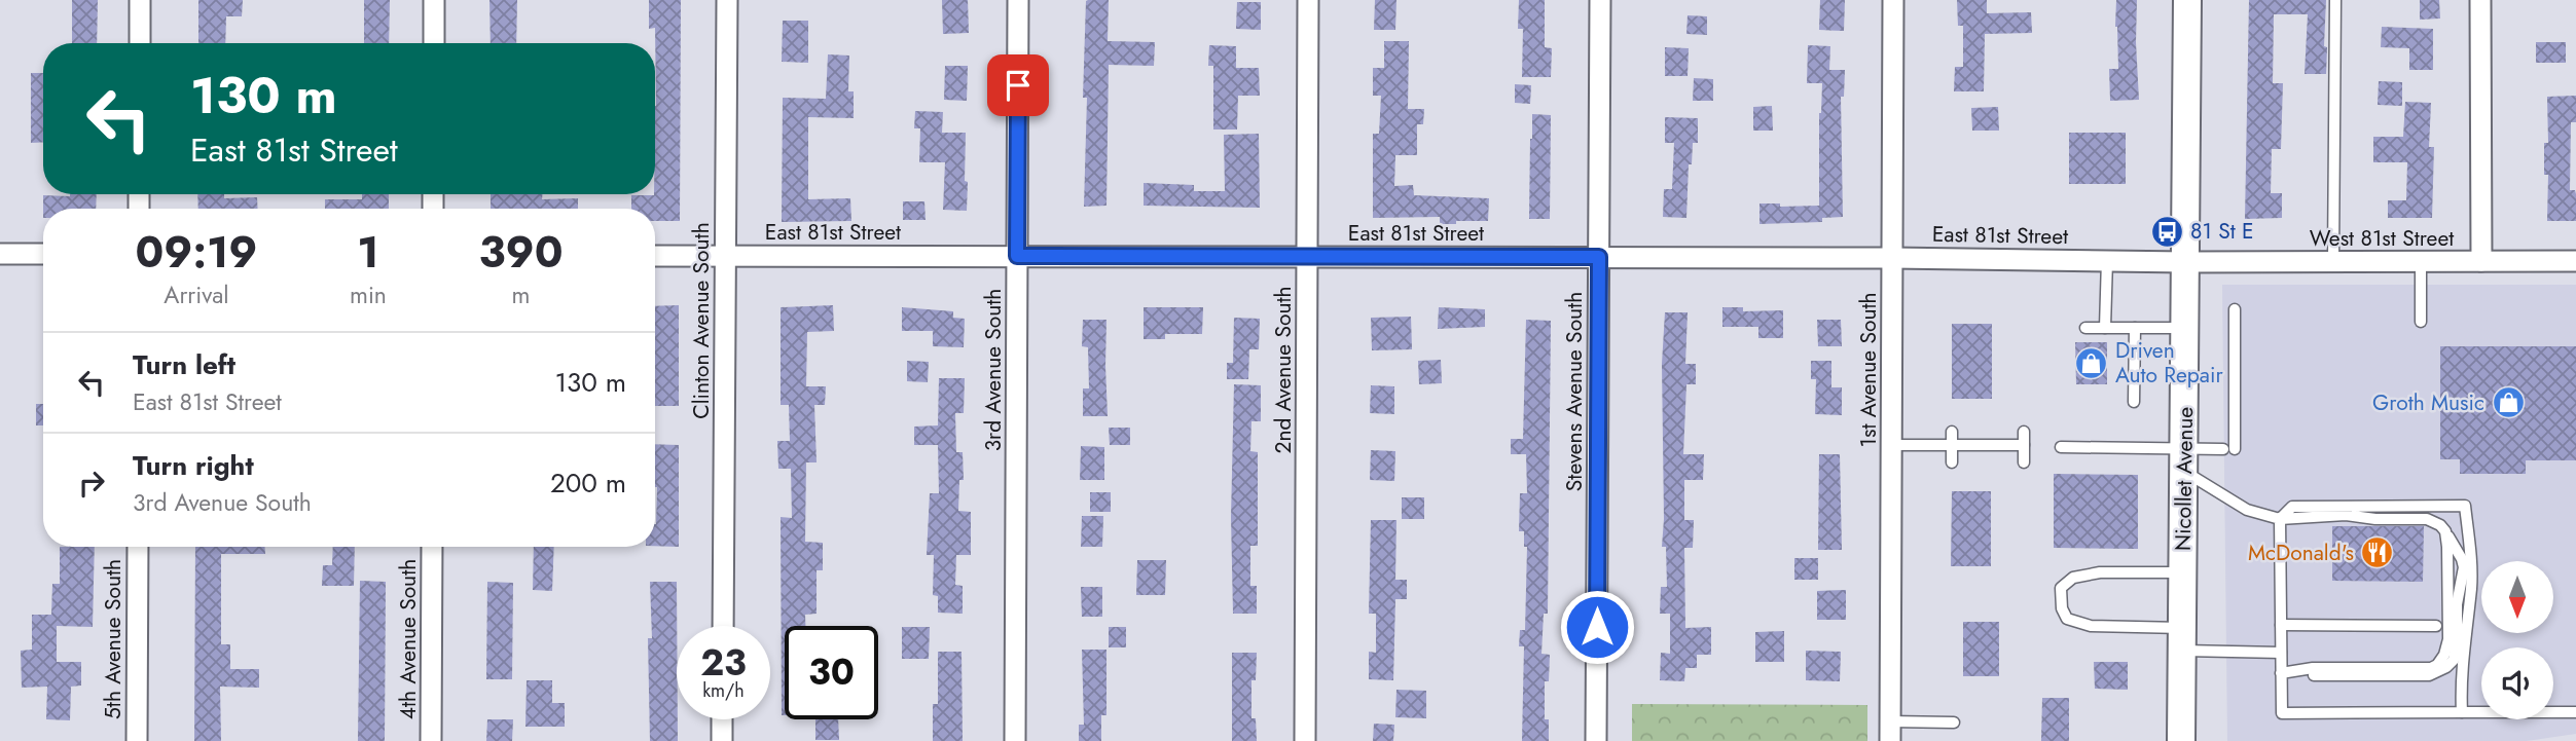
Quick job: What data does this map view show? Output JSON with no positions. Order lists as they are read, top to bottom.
{
  "streets": {
    "main road": ["Nicollet Avenue"],
    "street": [
      "East 81st Street",
      "West 81st Street",
      "Clinton Avenue South",
      "3rd Avenue South",
      "2nd Avenue South",
      "1st Avenue South",
      "Stevens Avenue South",
      "5th Avenue South",
      "4th Avenue South"
    ]
  },
  "crossings": [
    ["East 81st Street", "West 81st Street"],
    ["East 81st Street", "Clinton Avenue South"],
    ["East 81st Street", "3rd Avenue South"],
    ["East 81st Street", "2nd Avenue South"],
    ["East 81st Street", "1st Avenue South"],
    ["East 81st Street", "Stevens Avenue South"],
    ["East 81st Street", "Nicollet Avenue"],
    ["West 81st Street", "Nicollet Avenue"]
  ],
  "places": {
    "bus stop": ["81 St E"],
    "shop": ["Driven Auto Repair", "Groth Music"],
    "restaurant": ["McDonald's"]
  },
  "north": "bottom",
  "page": {
    "turn": ["130 m", "East 81st Street"],
    "eta": [
      "09:19",
      "Arrival",
      "1",
      "min",
      "390",
      "m"
    ],
    "list": [
      {
        "name": "Turn left",
        "note": "East 81st Street",
        "value": "130 m"
      },
      {
        "name": "Turn right",
        "note": "3rd Avenue South",
        "value": "200 m"
      }
    ],
    "speed": "23 km/h",
    "limit": "30"
  }
}
